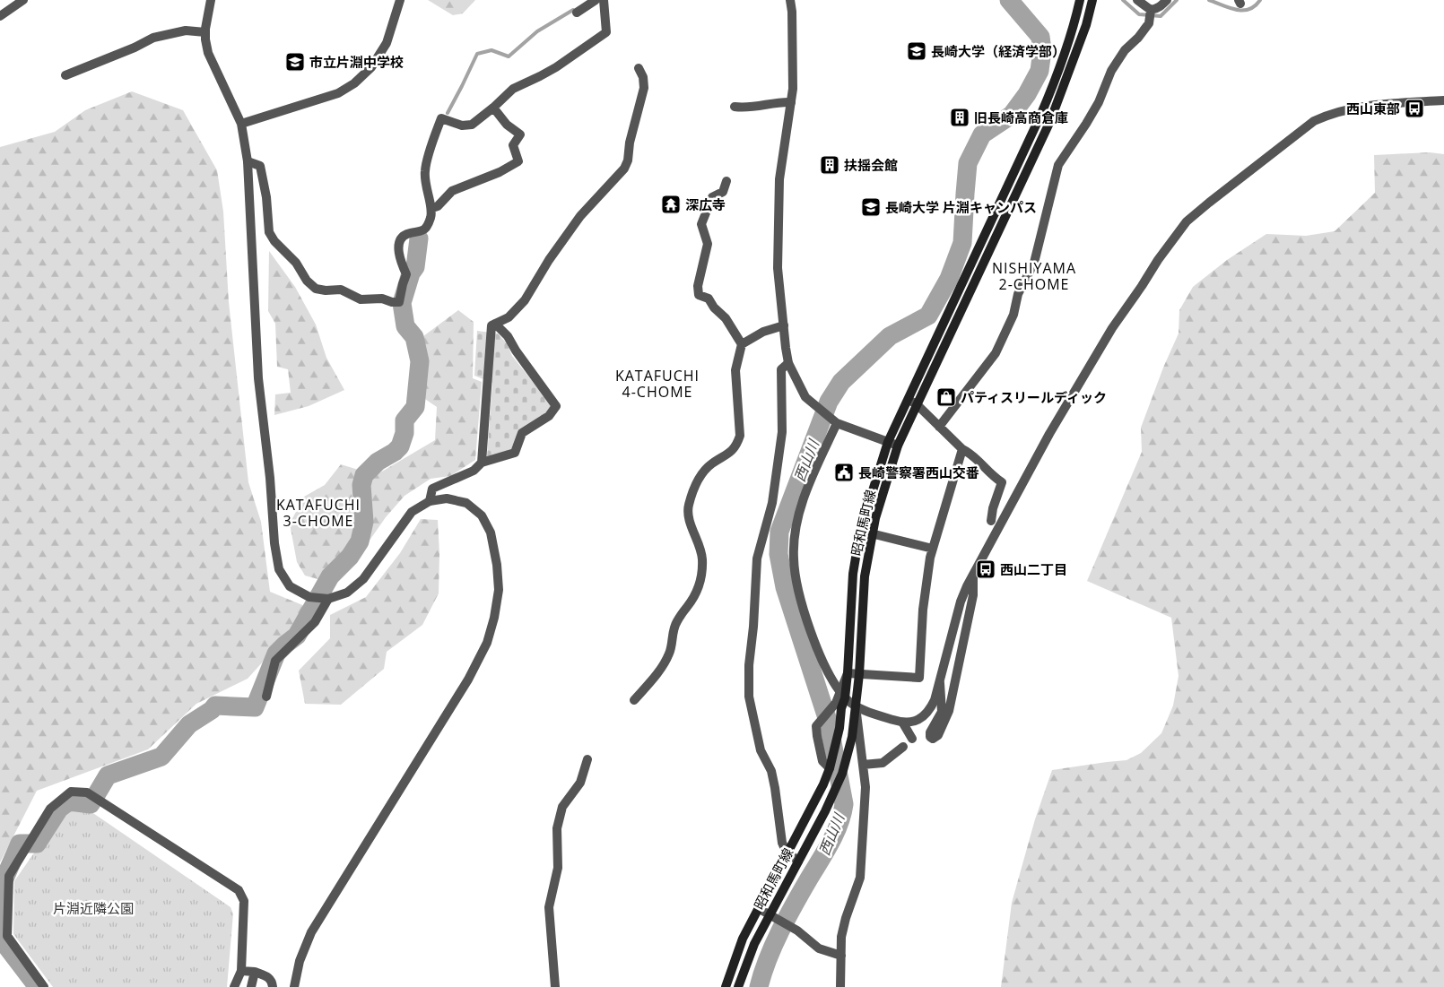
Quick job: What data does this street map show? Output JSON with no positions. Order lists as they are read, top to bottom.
{
  "streets": {
    "main road": ["昭和馬町線"]
  },
  "districts": ["NISHIYAMA 2-CHOME", "KATAFUCHI 4-CHOME", "KATAFUCHI 3-CHOME"],
  "water": ["西山川"],
  "parks": ["片淵近隣公園"],
  "places": {
    "school or university": ["長崎大学（経済学部）", "市立片淵中学校", "長崎大学 片淵キャンパス"],
    "bus stop": ["西山東部", "西山二丁目"],
    "building": ["旧長崎高商倉庫", "扶揺会館"],
    "temple": ["深広寺"],
    "shop": ["パティスリールディック"],
    "public building": ["長崎警察署西山交番"]
  }
}
